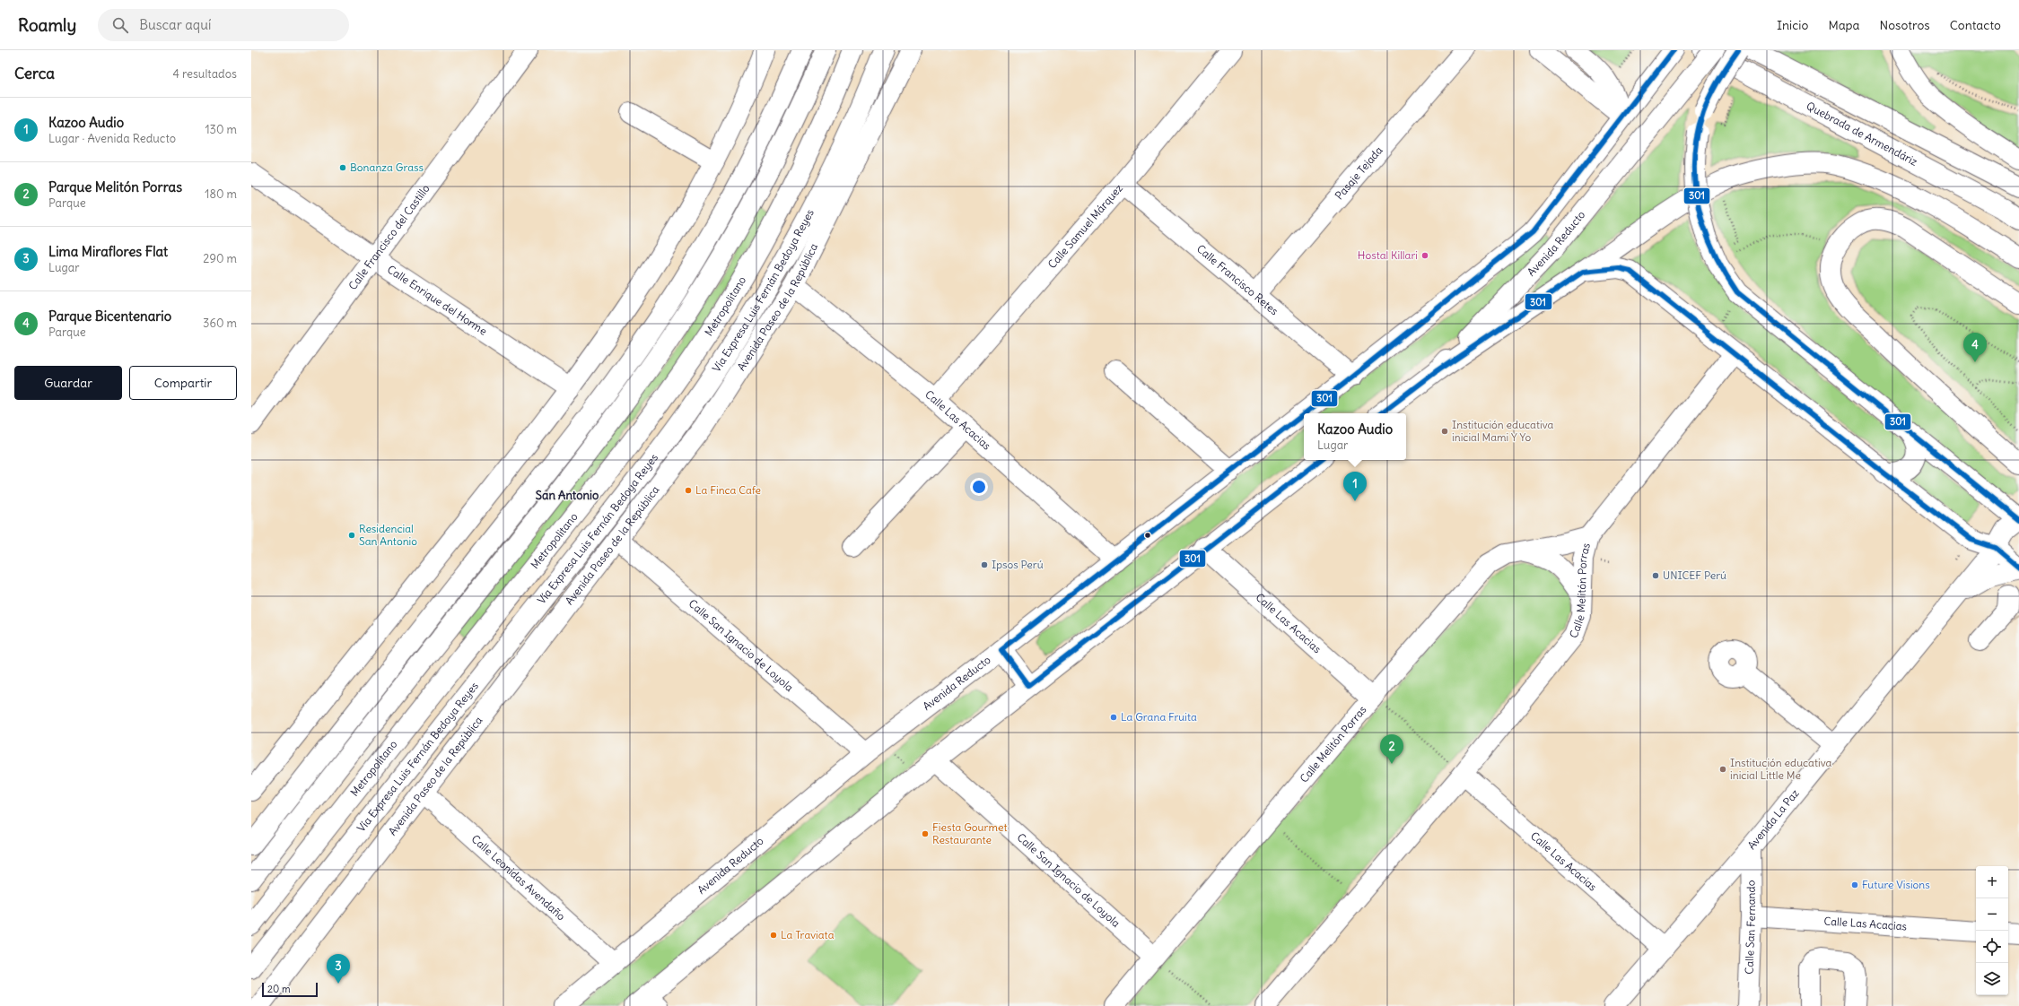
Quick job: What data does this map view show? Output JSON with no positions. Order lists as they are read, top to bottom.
{
  "streets": {
    "main road": [
      "Quebrada de Armendáriz",
      "Pasaje Tejada",
      "Calle Samuel Márquez",
      "Calle Francisco del Castillo",
      "Avenida Reducto",
      "Calle Francisco Retes",
      "Vía Expresa Luis Fernán Bedoya Reyes",
      "Calle Enrique del Horme",
      "Metropolitano",
      "Avenida Paseo de la República",
      "Calle Las Acacias",
      "Calle Melitón Porras",
      "Calle San Ignacio de Loyola",
      "Avenida La Paz",
      "Calle Leonidas Avendaño",
      "Calle San Fernando"
    ]
  },
  "crossings": [
    ["Pasaje Tejada", "Calle Francisco Retes"],
    ["Calle Samuel Márquez", "Calle Francisco Retes"],
    ["Calle Samuel Márquez", "Calle Las Acacias"],
    ["Calle Francisco del Castillo", "Calle Enrique del Horme"],
    ["Avenida Reducto", "Calle Francisco Retes"],
    ["Avenida Reducto", "Calle Las Acacias"],
    ["Avenida Reducto", "Calle San Ignacio de Loyola"],
    ["Avenida Reducto", "Calle Leonidas Avendaño"],
    ["Avenida Paseo de la República", "Calle Las Acacias"],
    ["Avenida Paseo de la República", "Calle San Ignacio de Loyola"],
    ["Avenida Paseo de la República", "Calle Leonidas Avendaño"],
    ["Calle Las Acacias", "Calle Melitón Porras"],
    ["Calle Las Acacias", "Avenida La Paz"],
    ["Calle Las Acacias", "Calle San Fernando"],
    ["Calle Melitón Porras", "Calle San Ignacio de Loyola"],
    ["Avenida La Paz", "Calle San Fernando"]
  ],
  "districts": ["San Antonio"],
  "places": [
    "Bonanza Grass",
    "Hostal Killari",
    "Institución educativa inicial Mami Y Yo",
    "La Finca Cafe",
    "Residencial San Antonio",
    "Ipsos Perú",
    "UNICEF Perú",
    "La Grana Fruita",
    "Institución educativa inicial Little Me",
    "Fiesta Gourmet Restaurante",
    "Future Visions",
    "La Traviata"
  ],
  "lines": ["transit line 301"],
  "scale_bar": "20 m",
  "page": {
    "header": "Roamly",
    "search": "Buscar aquí",
    "nav": [
      "Inicio",
      "Mapa",
      "Nosotros",
      "Contacto"
    ],
    "heading": ["Cerca", "4 resultados"],
    "list": [
      {
        "mark": "1",
        "name": "Kazoo Audio",
        "note": "Lugar · Avenida Reducto",
        "value": "130 m"
      },
      {
        "mark": "2",
        "name": "Parque Melitón Porras",
        "note": "Parque",
        "value": "180 m"
      },
      {
        "mark": "3",
        "name": "Lima Miraflores Flat",
        "note": "Lugar",
        "value": "290 m"
      },
      {
        "mark": "4",
        "name": "Parque Bicentenario",
        "note": "Parque",
        "value": "360 m"
      }
    ],
    "pins": [
      "4",
      "1",
      "2",
      "3"
    ],
    "buttons": ["Guardar", "Compartir"],
    "popup": ["Kazoo Audio", "Lugar"],
    "map_buttons": ["+", "−"],
    "scale": "20 m"
  }
}
